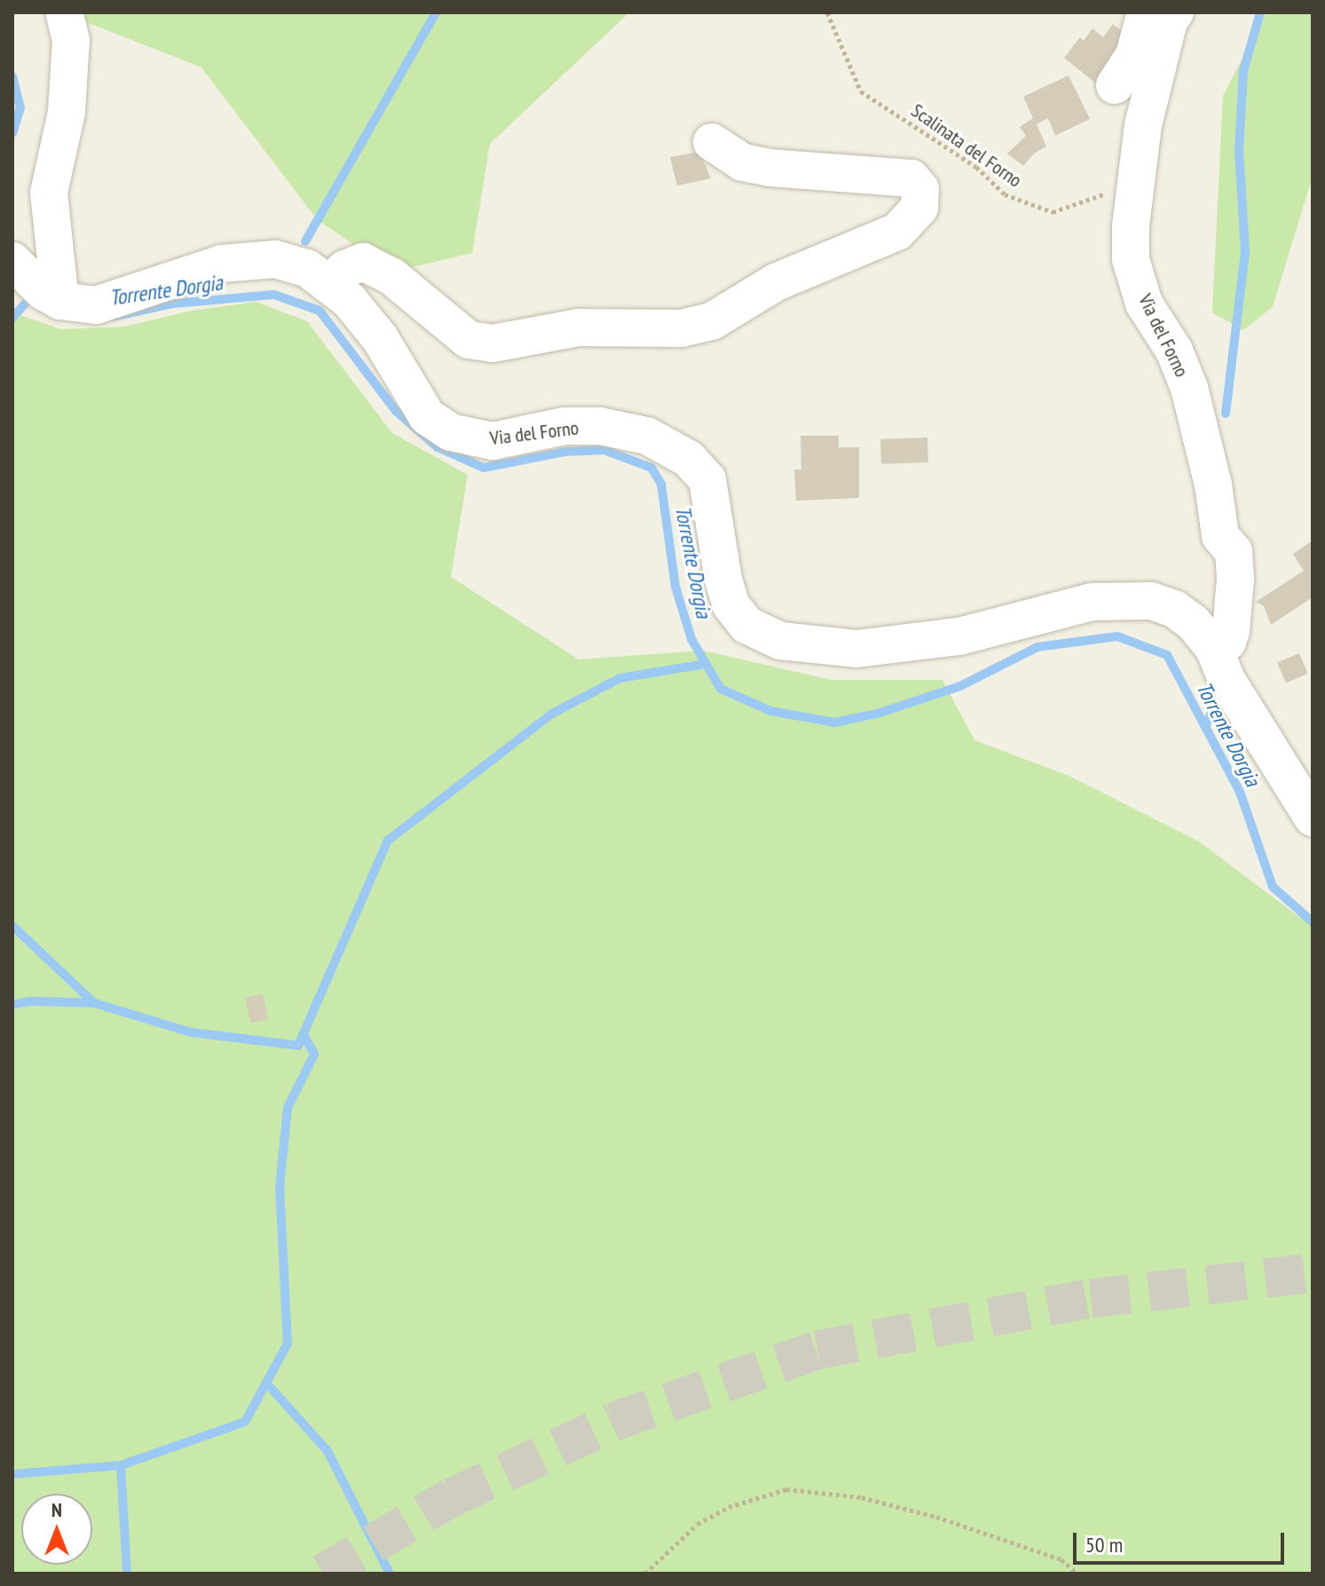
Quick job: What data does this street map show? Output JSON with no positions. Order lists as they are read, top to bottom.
{
  "streets": {
    "street": ["Via del Forno"],
    "path": ["Scalinata del Forno"]
  },
  "crossings": [
    ["Scalinata del Forno", "Via del Forno"]
  ],
  "water": ["Torrente Dorgia"],
  "scale_bar": "50 m",
  "north": "top"
}
